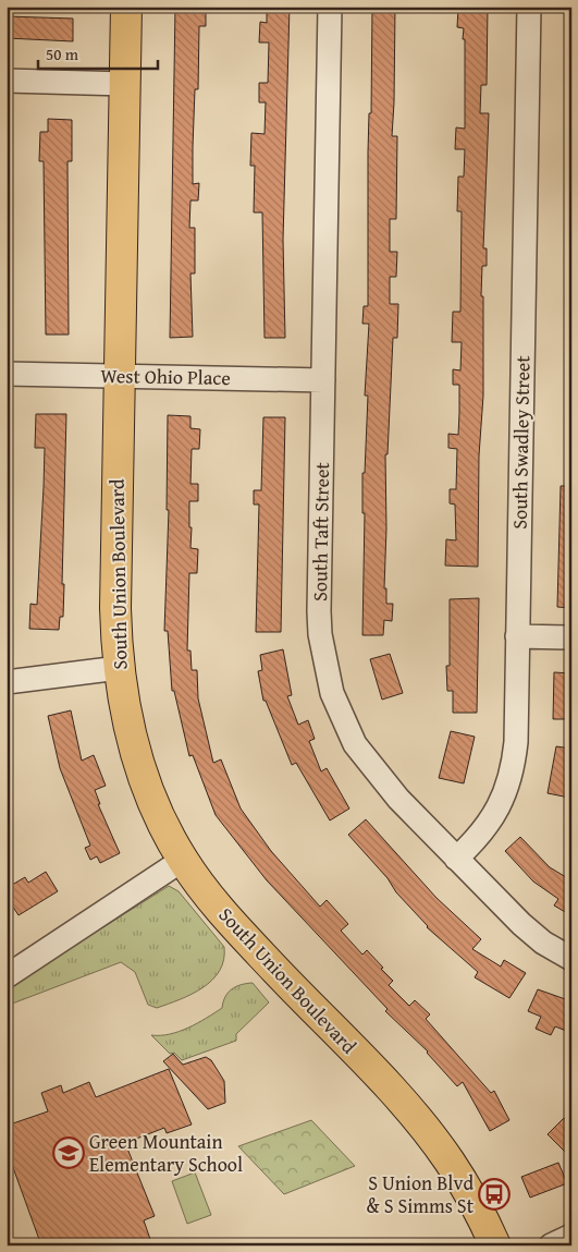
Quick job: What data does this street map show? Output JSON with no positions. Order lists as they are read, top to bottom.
{
  "streets": {
    "main road": ["South Union Boulevard"],
    "street": ["West Ohio Place", "South Swadley Street", "South Taft Street"]
  },
  "crossings": [
    ["West Ohio Place", "South Taft Street"],
    ["West Ohio Place", "South Union Boulevard"],
    ["South Swadley Street", "South Taft Street"]
  ],
  "places": {
    "school or university": ["Green Mountain Elementary School"],
    "bus stop": ["S Union Blvd & S Simms St"]
  },
  "scale_bar": "50 m"
}
